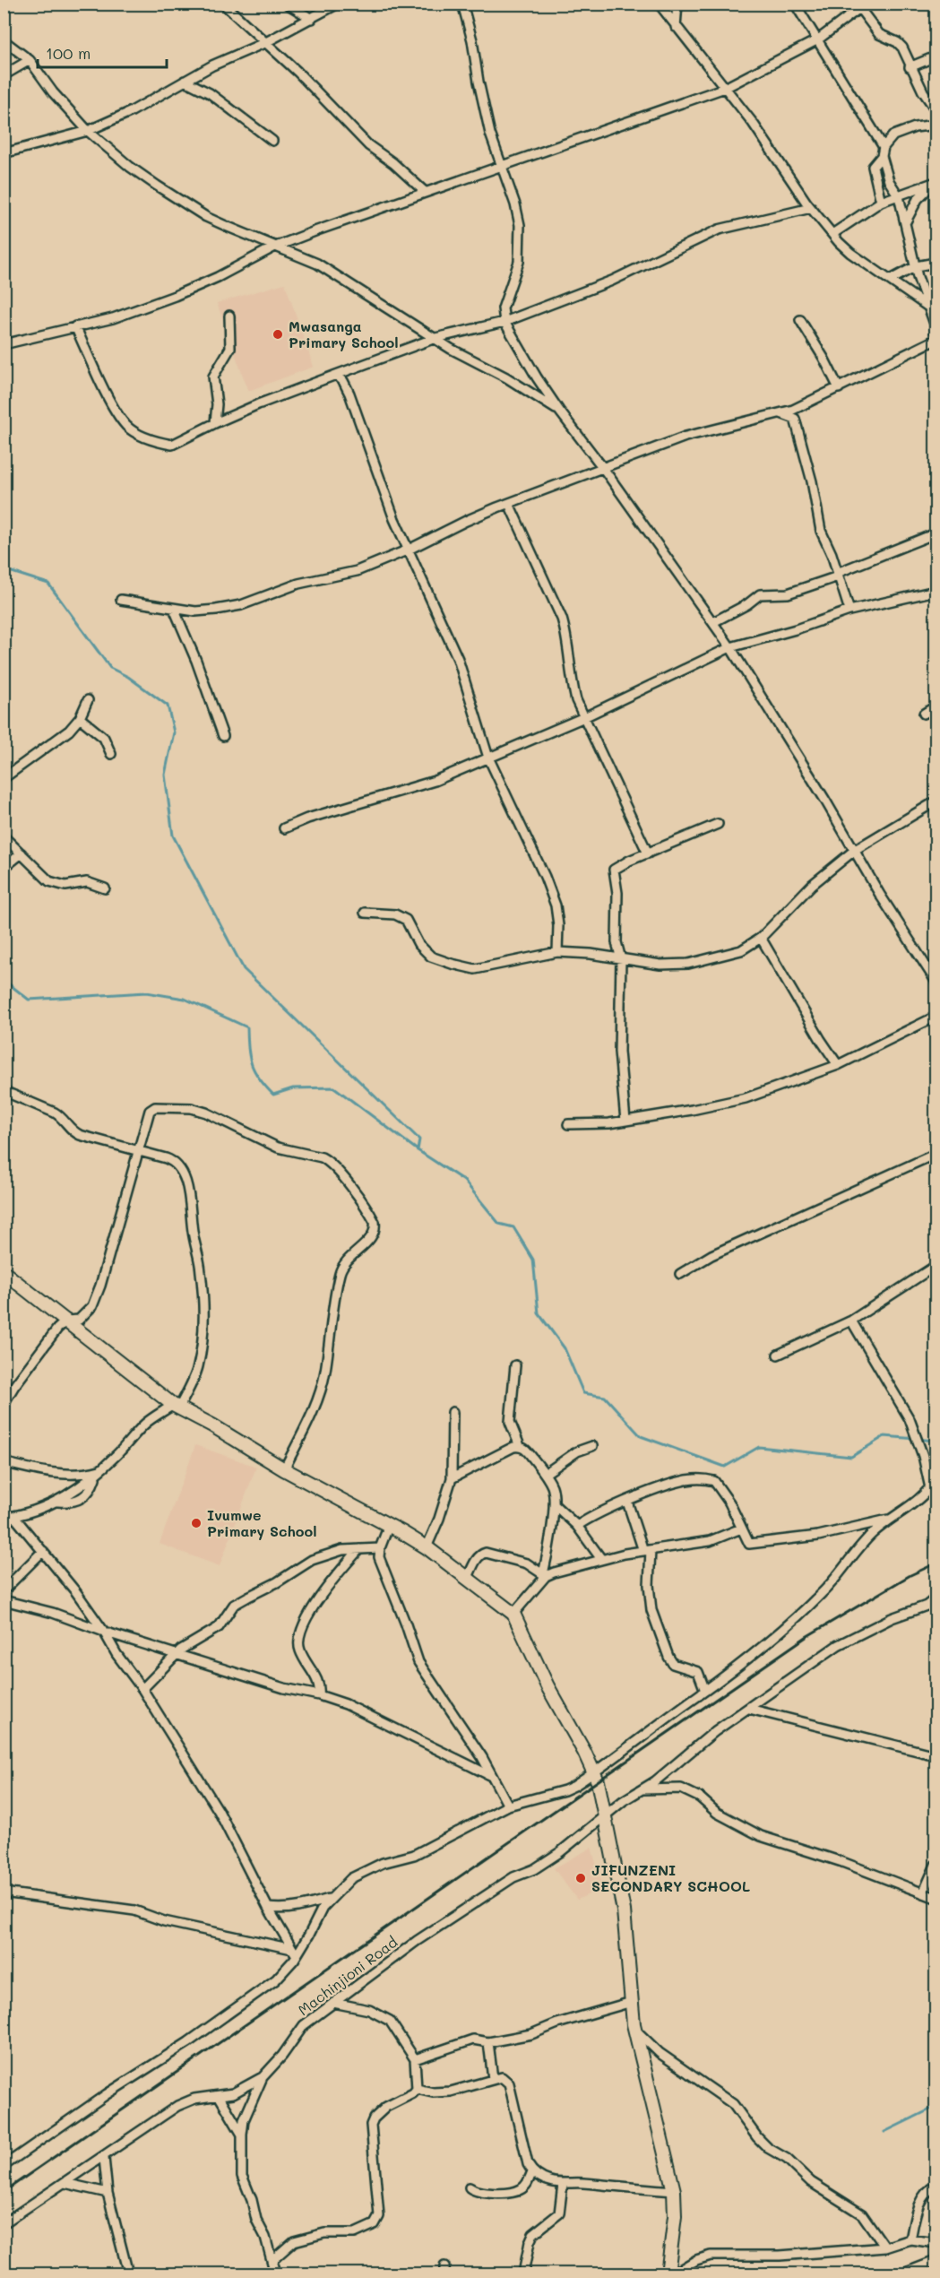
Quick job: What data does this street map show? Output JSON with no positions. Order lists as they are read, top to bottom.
{
  "streets": {
    "street": ["Machinjioni Road"]
  },
  "places": ["Mwasanga Primary School", "Ivumwe Primary School", "JIFUNZENI SECONDARY SCHOOL"],
  "scale_bar": "100 m"
}
